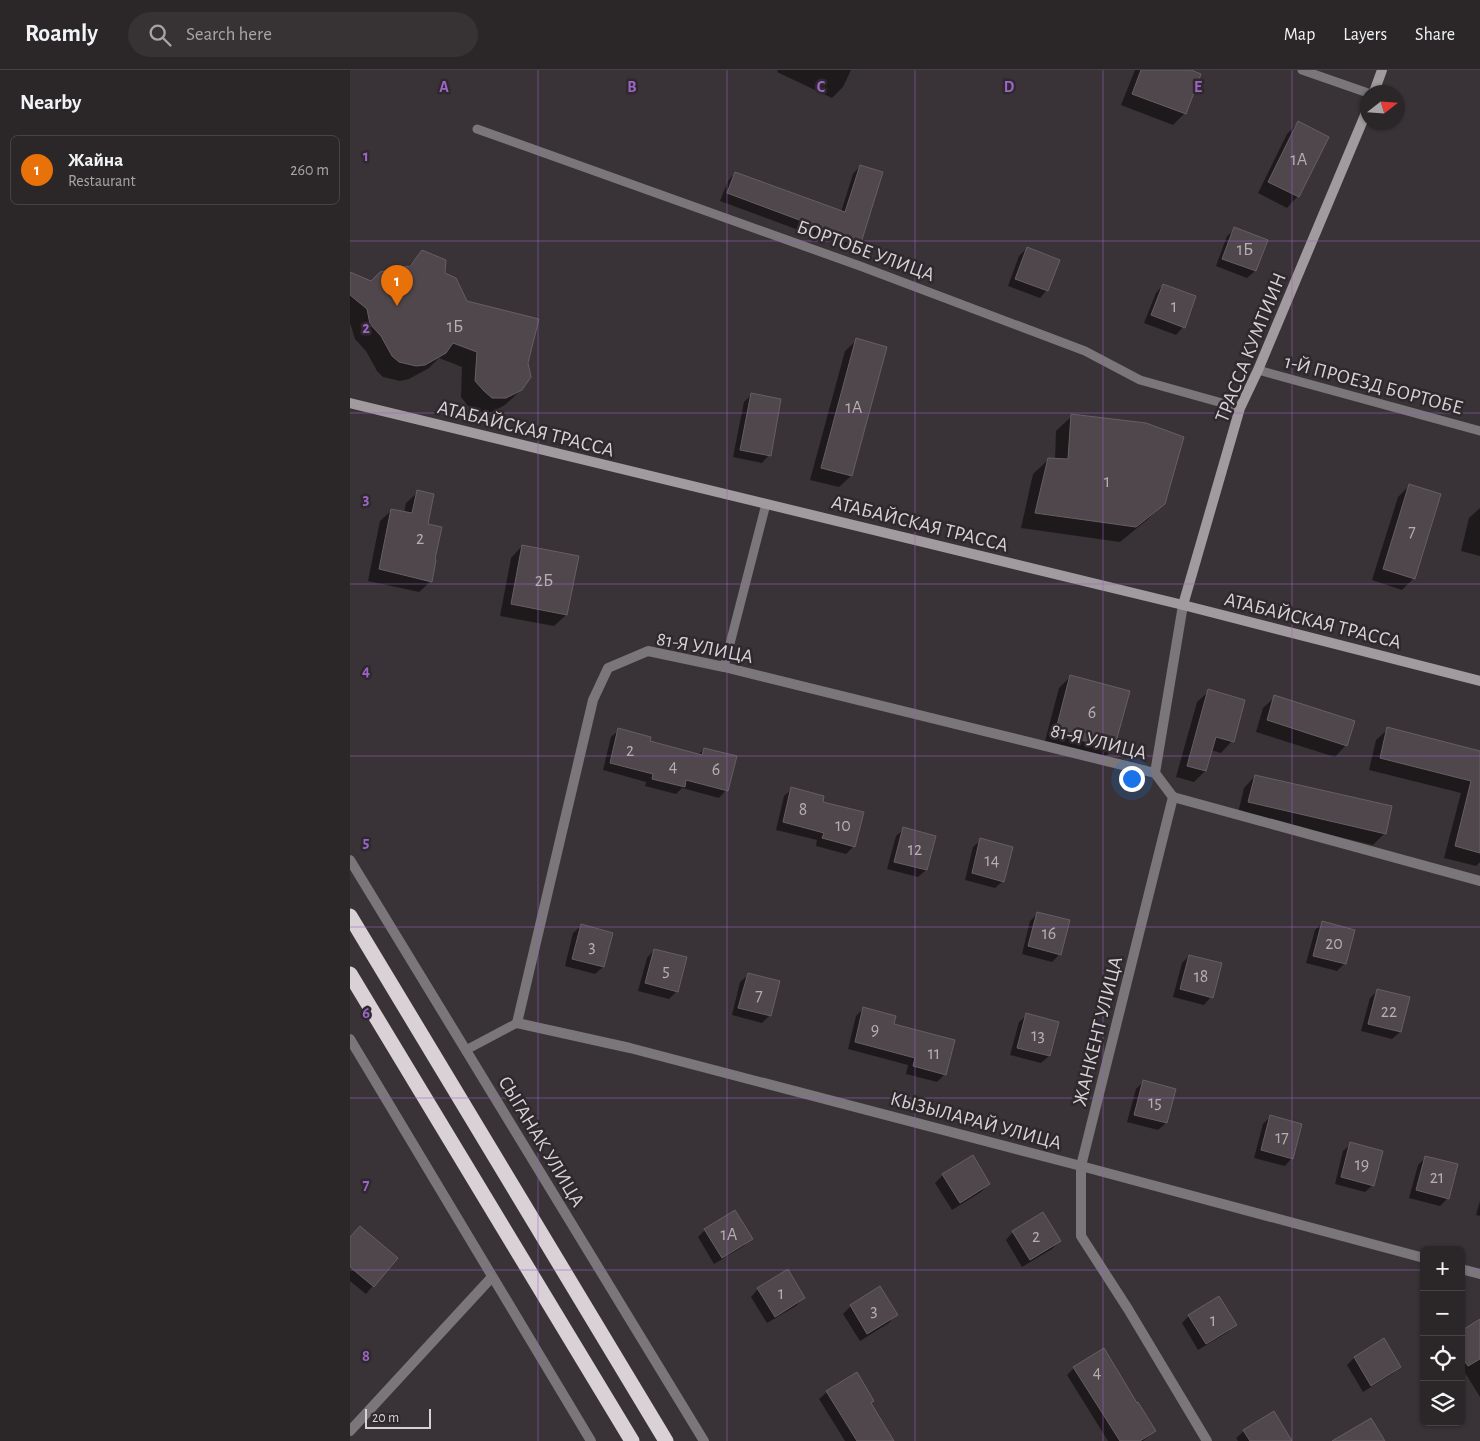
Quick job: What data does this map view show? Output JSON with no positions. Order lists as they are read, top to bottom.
{
  "streets": {
    "main road": ["ТРАССА КУМТИИН", "АТАБАЙСКАЯ ТРАССА"],
    "street": [
      "81-Я УЛИЦА",
      "ЖАНКЕНТ УЛИЦА",
      "КЫЗЫЛАРАЙ УЛИЦА",
      "СЫГАНАК УЛИЦА"
    ],
    "lane": ["БОРТОБЕ УЛИЦА", "1-Й ПРОЕЗД БОРТОБЕ"]
  },
  "crossings": [
    ["БОРТОБЕ УЛИЦА", "ТРАССА КУМТИИН"],
    ["ТРАССА КУМТИИН", "1-Й ПРОЕЗД БОРТОБЕ"],
    ["ТРАССА КУМТИИН", "АТАБАЙСКАЯ ТРАССА"],
    ["81-Я УЛИЦА", "КЫЗЫЛАРАЙ УЛИЦА"],
    ["ЖАНКЕНТ УЛИЦА", "КЫЗЫЛАРАЙ УЛИЦА"]
  ],
  "house_numbers": [
    "1А",
    "1Б",
    "1",
    "1Б",
    "1А",
    "1",
    "7",
    "2",
    "2Б",
    "6",
    "2",
    "4",
    "6",
    "8",
    "10",
    "12",
    "14",
    "16",
    "20",
    "3",
    "5",
    "18",
    "7",
    "22",
    "9",
    "13",
    "11",
    "15",
    "17",
    "19",
    "21",
    "1А",
    "2",
    "1",
    "3",
    "1",
    "4"
  ],
  "scale_bar": "20 m",
  "north": "right",
  "page": {
    "header": "Roamly",
    "search": "Search here",
    "nav": ["Map", "Layers", "Share"],
    "heading": "Nearby",
    "list": [
      {
        "mark": "1",
        "name": "Жайна",
        "note": "Restaurant",
        "value": "260 m"
      }
    ],
    "pins": "1",
    "map_buttons": ["+", "−"],
    "scale": "20 m"
  },
  "grid": {
    "columns": [
      "A",
      "B",
      "C",
      "D",
      "E"
    ],
    "rows": [
      "1",
      "2",
      "3",
      "4",
      "5",
      "6",
      "7",
      "8"
    ]
  }
}
